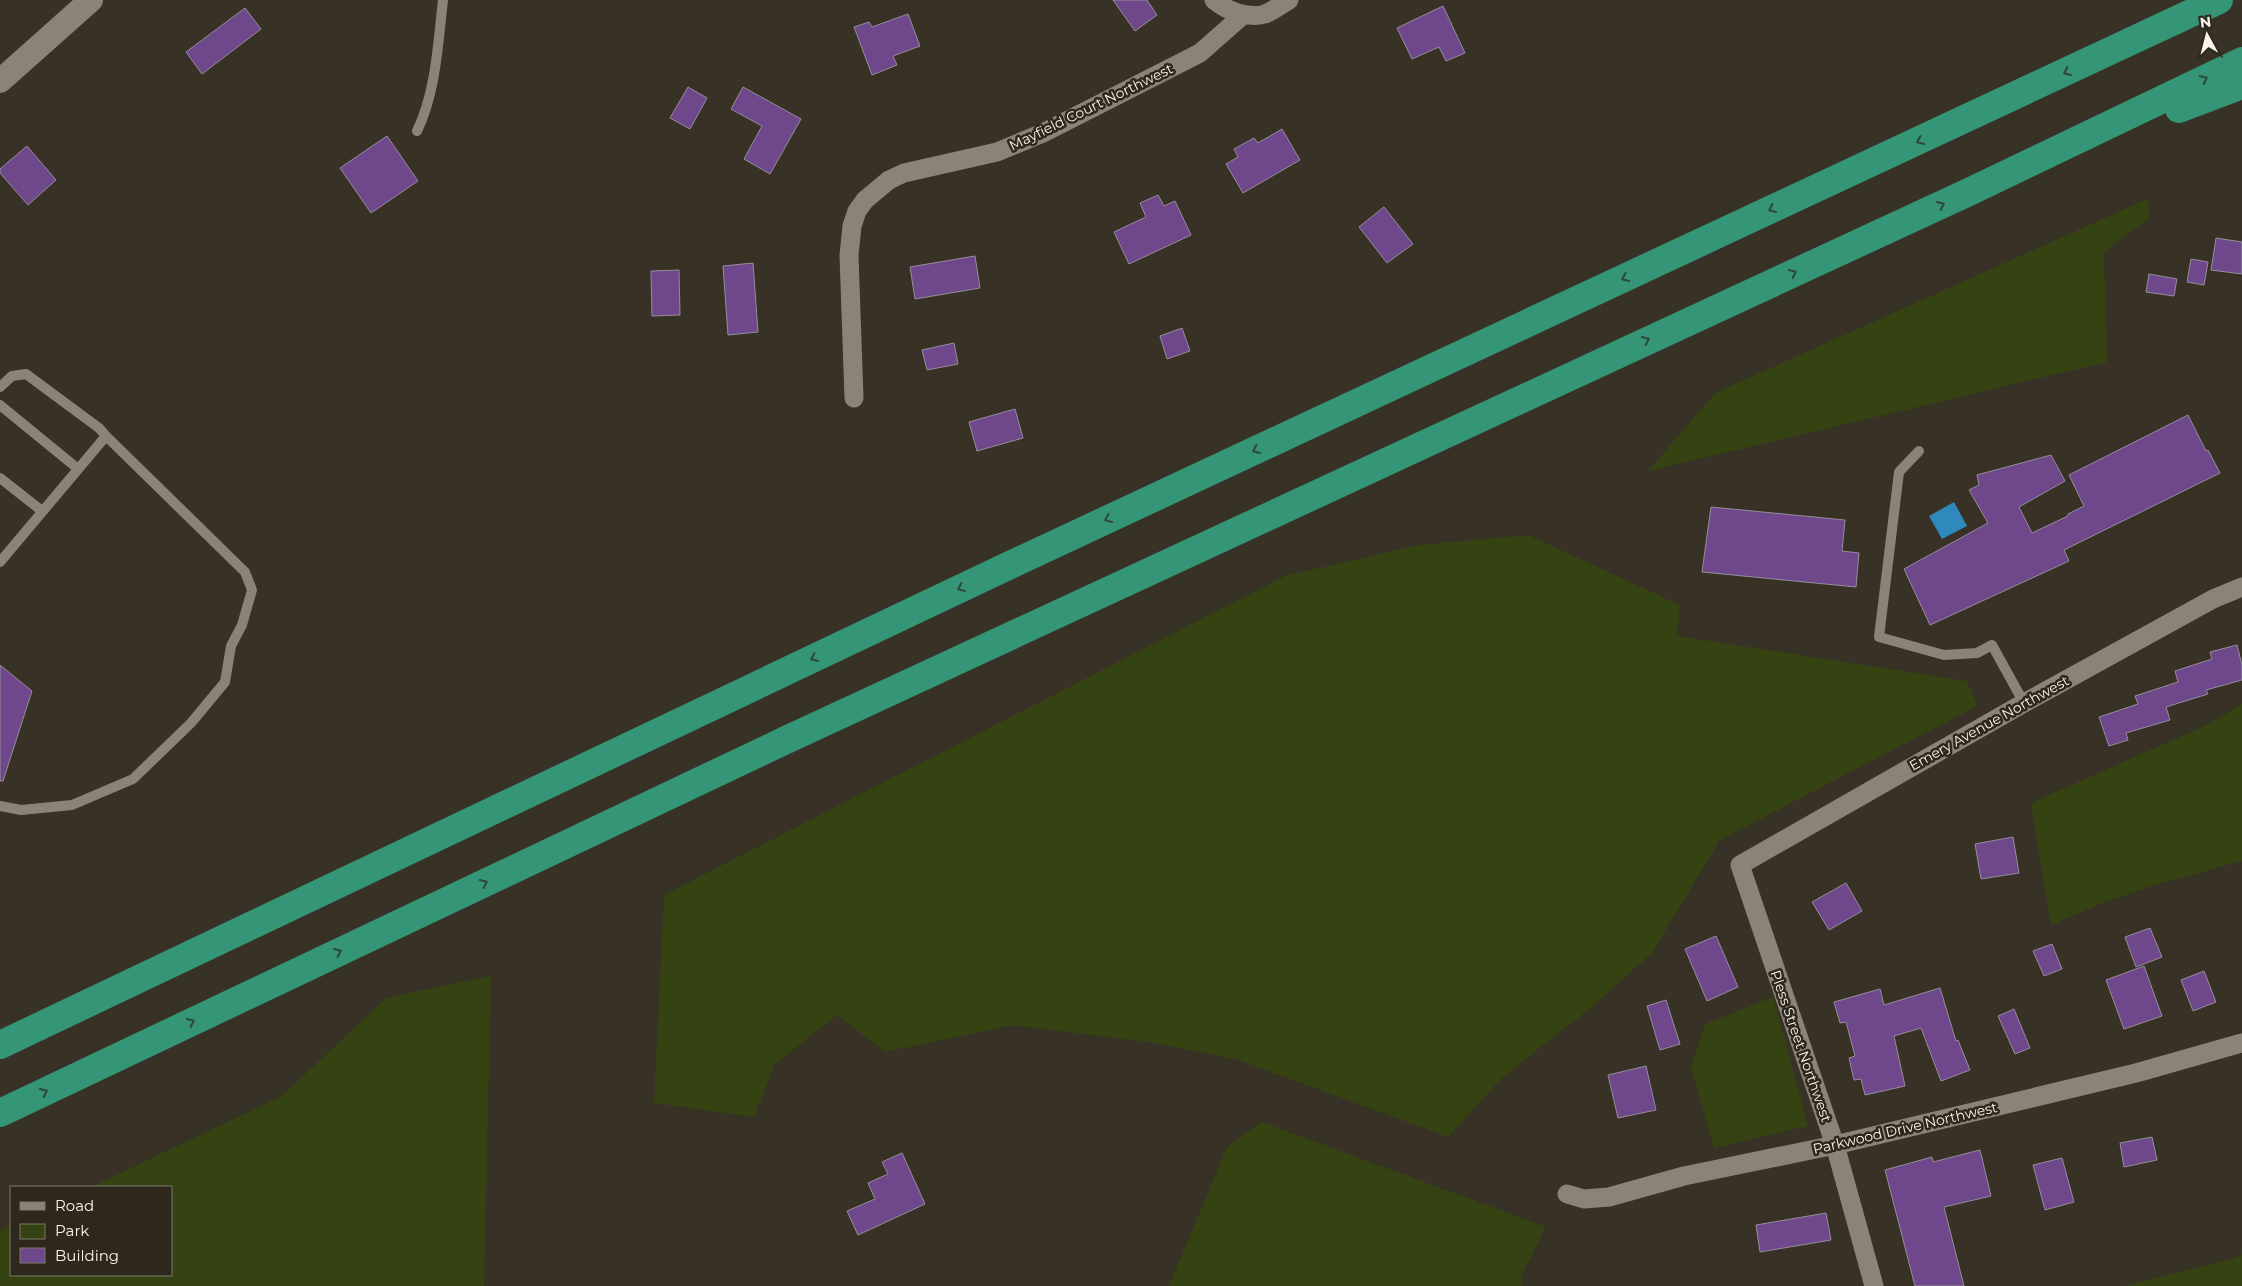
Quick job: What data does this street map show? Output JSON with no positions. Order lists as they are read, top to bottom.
{
  "streets": {
    "street": [
      "Mayfield Court Northwest",
      "Emery Avenue Northwest",
      "Pless Street Northwest",
      "Parkwood Drive Northwest"
    ]
  },
  "crossings": [
    ["Emery Avenue Northwest", "Pless Street Northwest"],
    ["Pless Street Northwest", "Parkwood Drive Northwest"]
  ],
  "legend": ["Road", "Park", "Building"],
  "north": "top"
}
